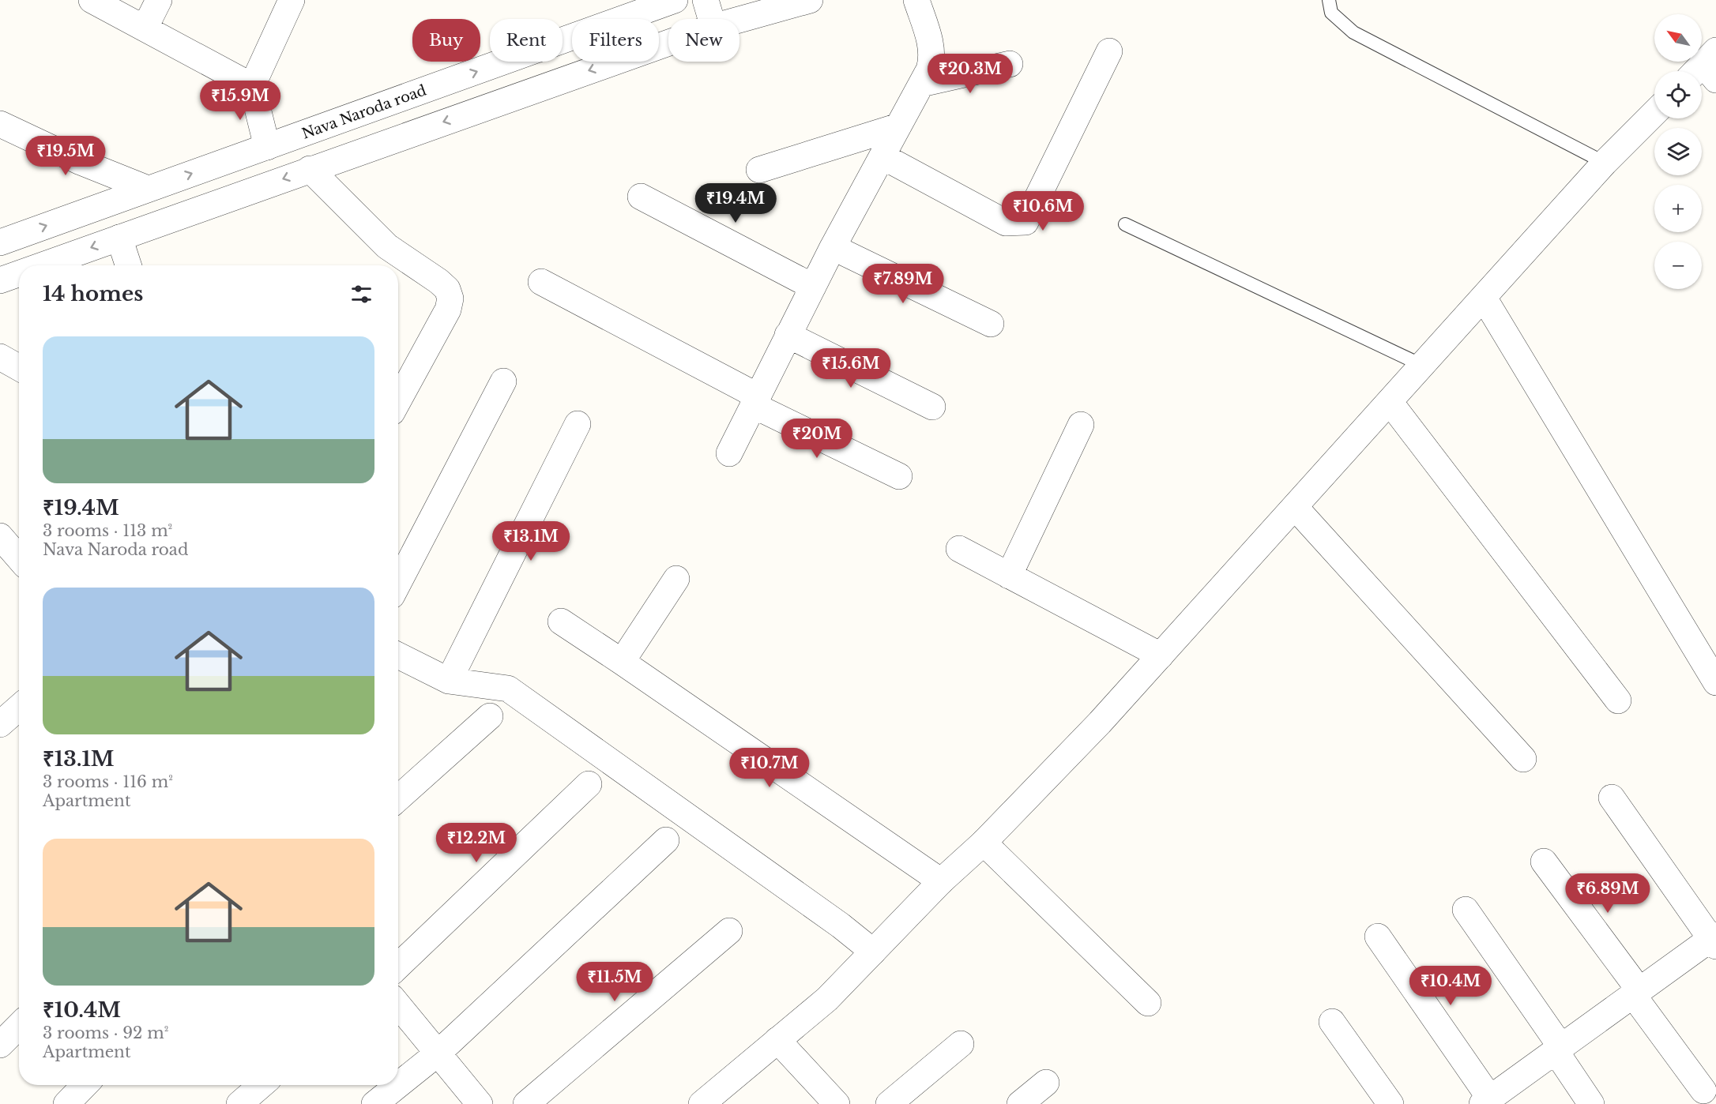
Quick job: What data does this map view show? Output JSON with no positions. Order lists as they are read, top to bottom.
{
  "streets": {
    "street": ["Nava Naroda road"]
  },
  "north": "top left",
  "page": {
    "map_buttons": ["+", "−"],
    "chip": [
      "Buy",
      "Rent",
      "Filters",
      "New"
    ],
    "price": [
      "₹20.3M",
      "₹15.9M",
      "₹19.5M",
      "₹19.4M",
      "₹10.6M",
      "₹7.89M",
      "₹15.6M",
      "₹20M",
      "₹13.1M",
      "₹10.7M",
      "₹12.2M",
      "₹6.89M",
      "₹11.5M",
      "₹10.4M"
    ],
    "heading": "14 homes",
    "list": [
      {
        "name": "₹19.4M",
        "note": "3 rooms · 113 m² · Nava Naroda road"
      },
      {
        "name": "₹13.1M",
        "note": "3 rooms · 116 m² · Apartment"
      },
      {
        "name": "₹10.4M",
        "note": "3 rooms · 92 m² · Apartment"
      }
    ]
  }
}
